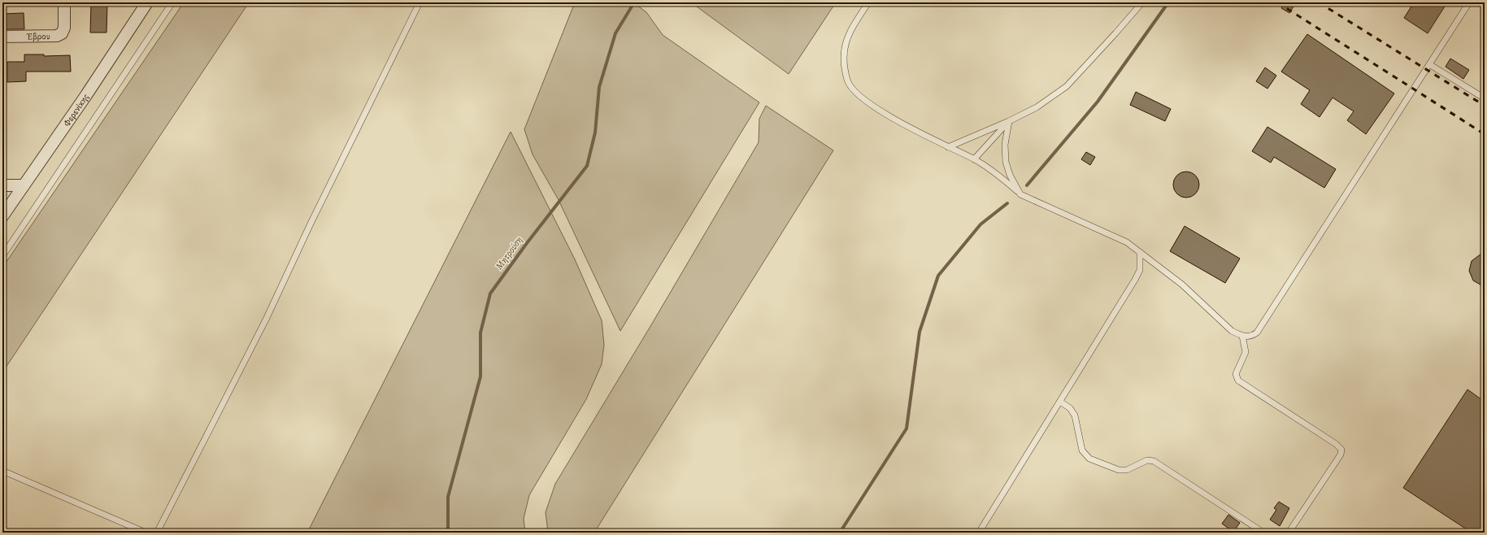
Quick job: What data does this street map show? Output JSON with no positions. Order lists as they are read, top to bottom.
{
  "streets": {
    "street": ["Έβρου", "Φερενίκης"]
  },
  "water": ["Μητρούση"]
}
